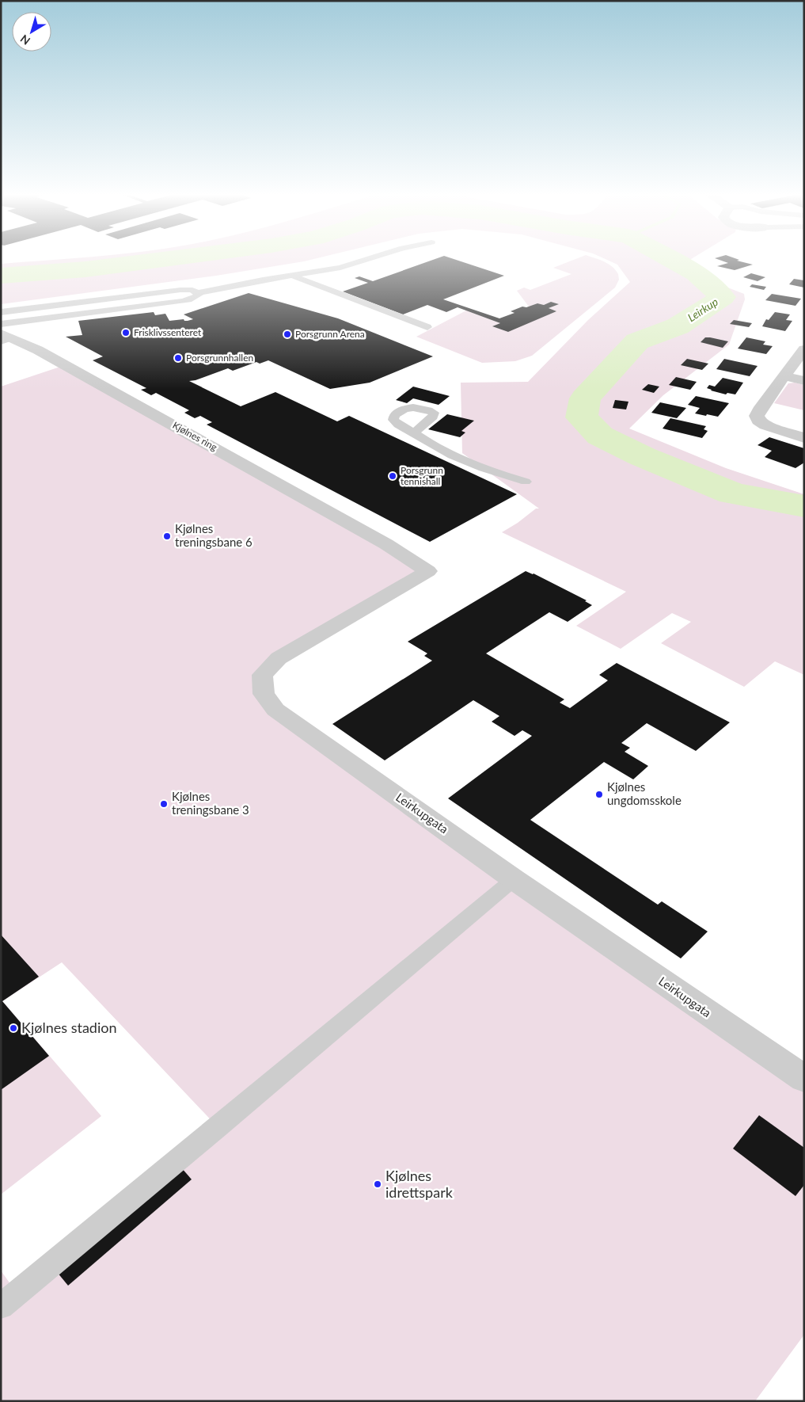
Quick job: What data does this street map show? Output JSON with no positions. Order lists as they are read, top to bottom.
{
  "streets": {
    "street": ["Kjølnes ring", "Leirkupgata"]
  },
  "crossings": [
    ["Kjølnes ring", "Leirkupgata"]
  ],
  "water": ["Leirkup"],
  "places": [
    "Frisklivssenteret",
    "Porsgrunn Arena",
    "Porsgrunnhallen",
    "Porsgrunn tennishall",
    "Kjølnes treningsbane 6",
    "Kjølnes ungdomsskole",
    "Kjølnes treningsbane 3",
    "Kjølnes stadion",
    "Kjølnes idrettspark"
  ],
  "north": "bottom left"
}
